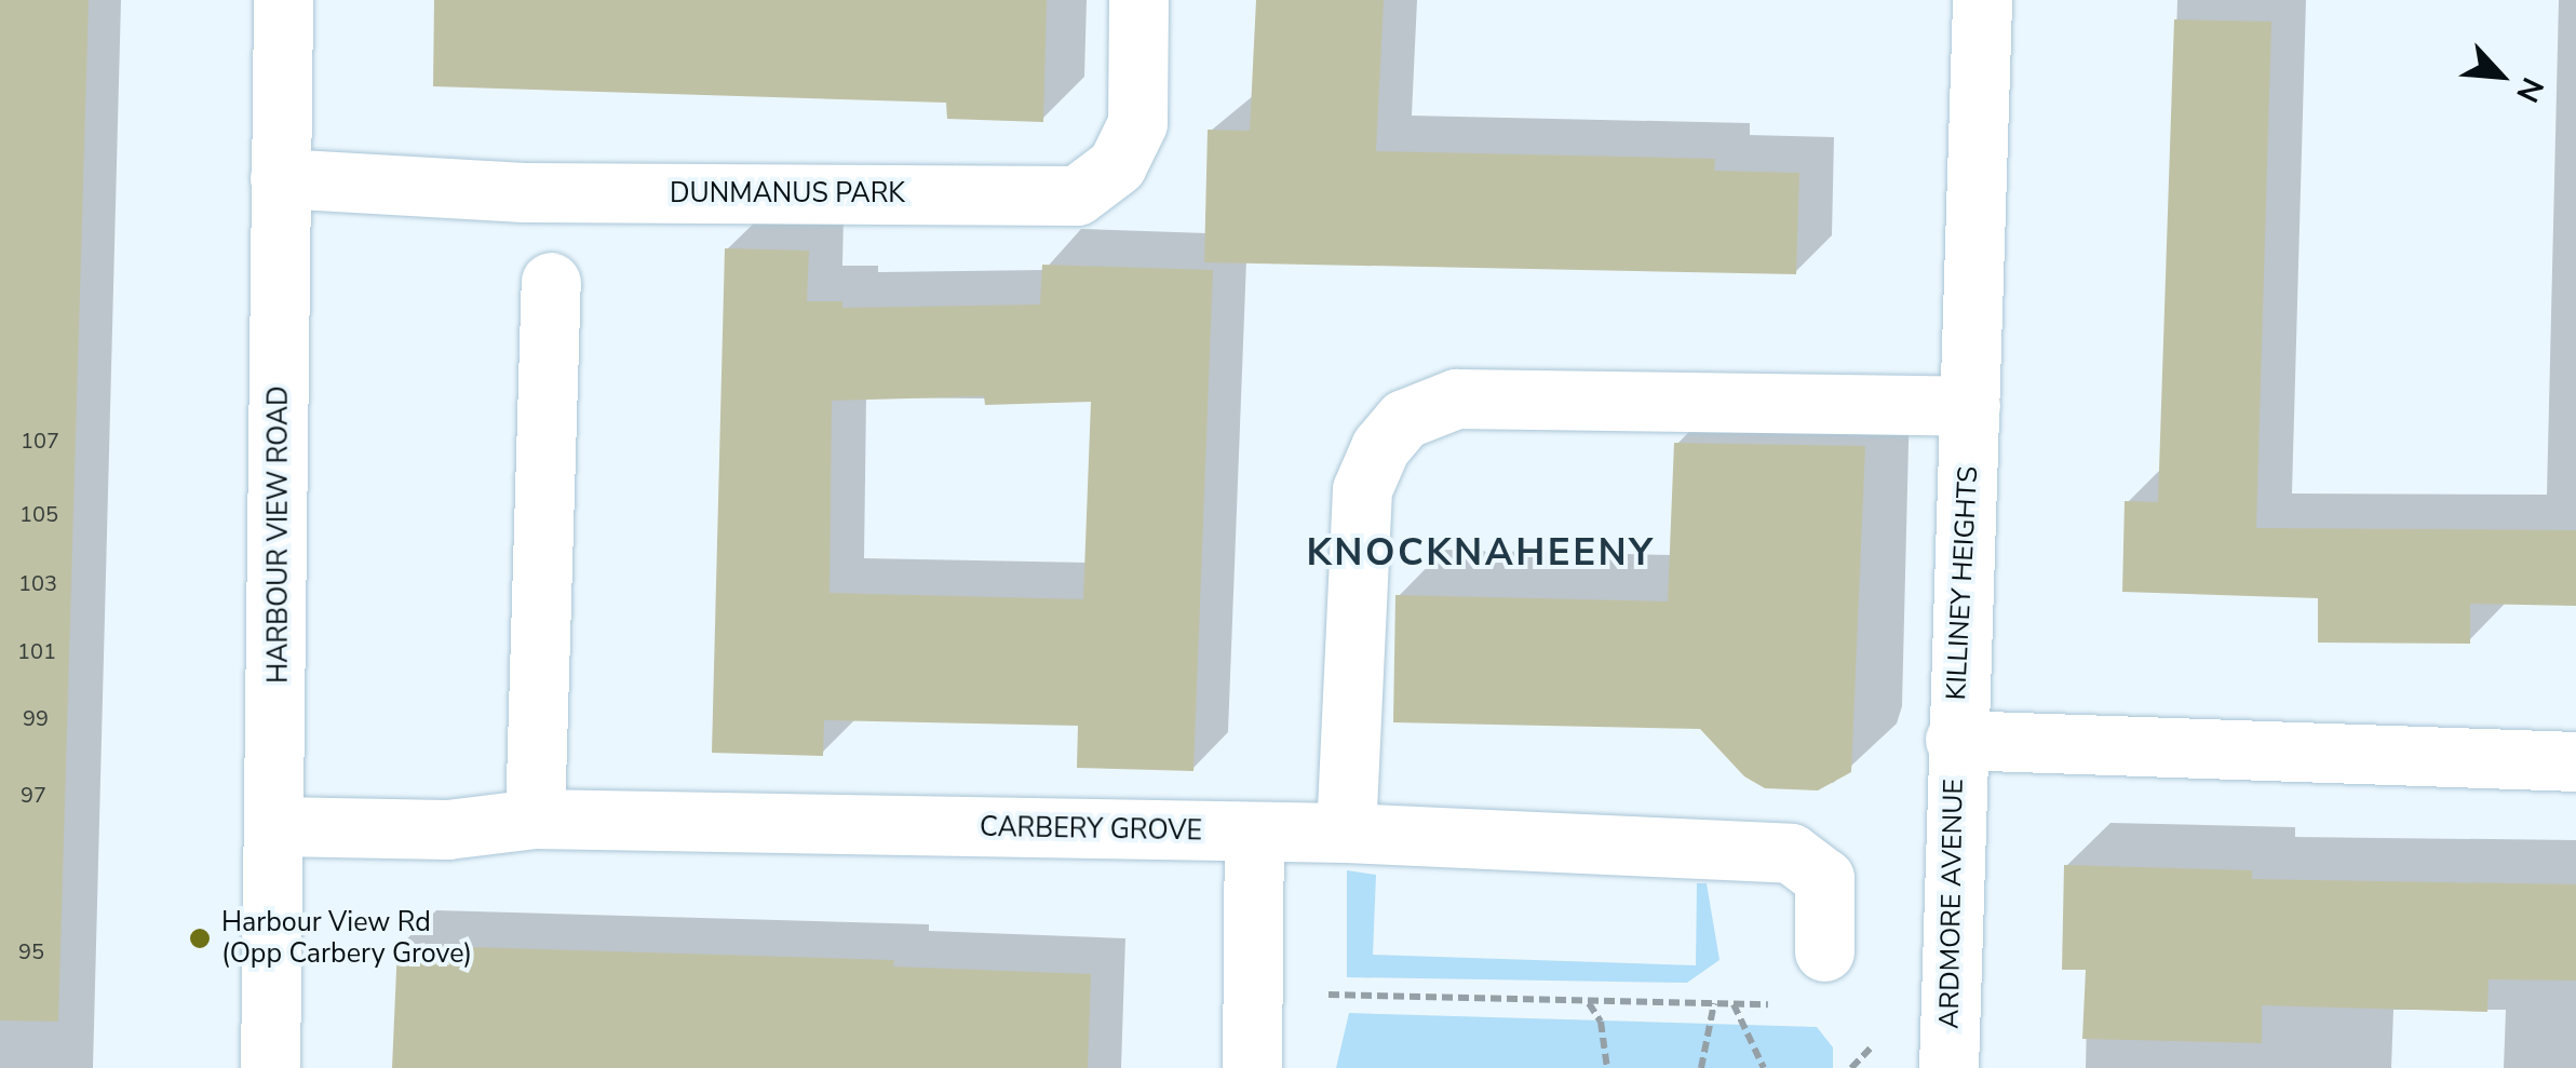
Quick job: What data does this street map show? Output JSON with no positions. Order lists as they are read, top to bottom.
{
  "streets": {
    "street": [
      "DUNMANUS PARK",
      "HARBOUR VIEW ROAD",
      "KILLINEY HEIGHTS",
      "CARBERY GROVE",
      "ARDMORE AVENUE"
    ]
  },
  "crossings": [
    ["DUNMANUS PARK", "HARBOUR VIEW ROAD"],
    ["HARBOUR VIEW ROAD", "CARBERY GROVE"],
    ["KILLINEY HEIGHTS", "ARDMORE AVENUE"]
  ],
  "districts": ["KNOCKNAHEENY"],
  "places": ["Harbour View Rd (Opp Carbery Grove)"],
  "house_numbers": [
    "107",
    "105",
    "103",
    "101",
    "99",
    "97",
    "95"
  ],
  "north": "bottom right"
}
